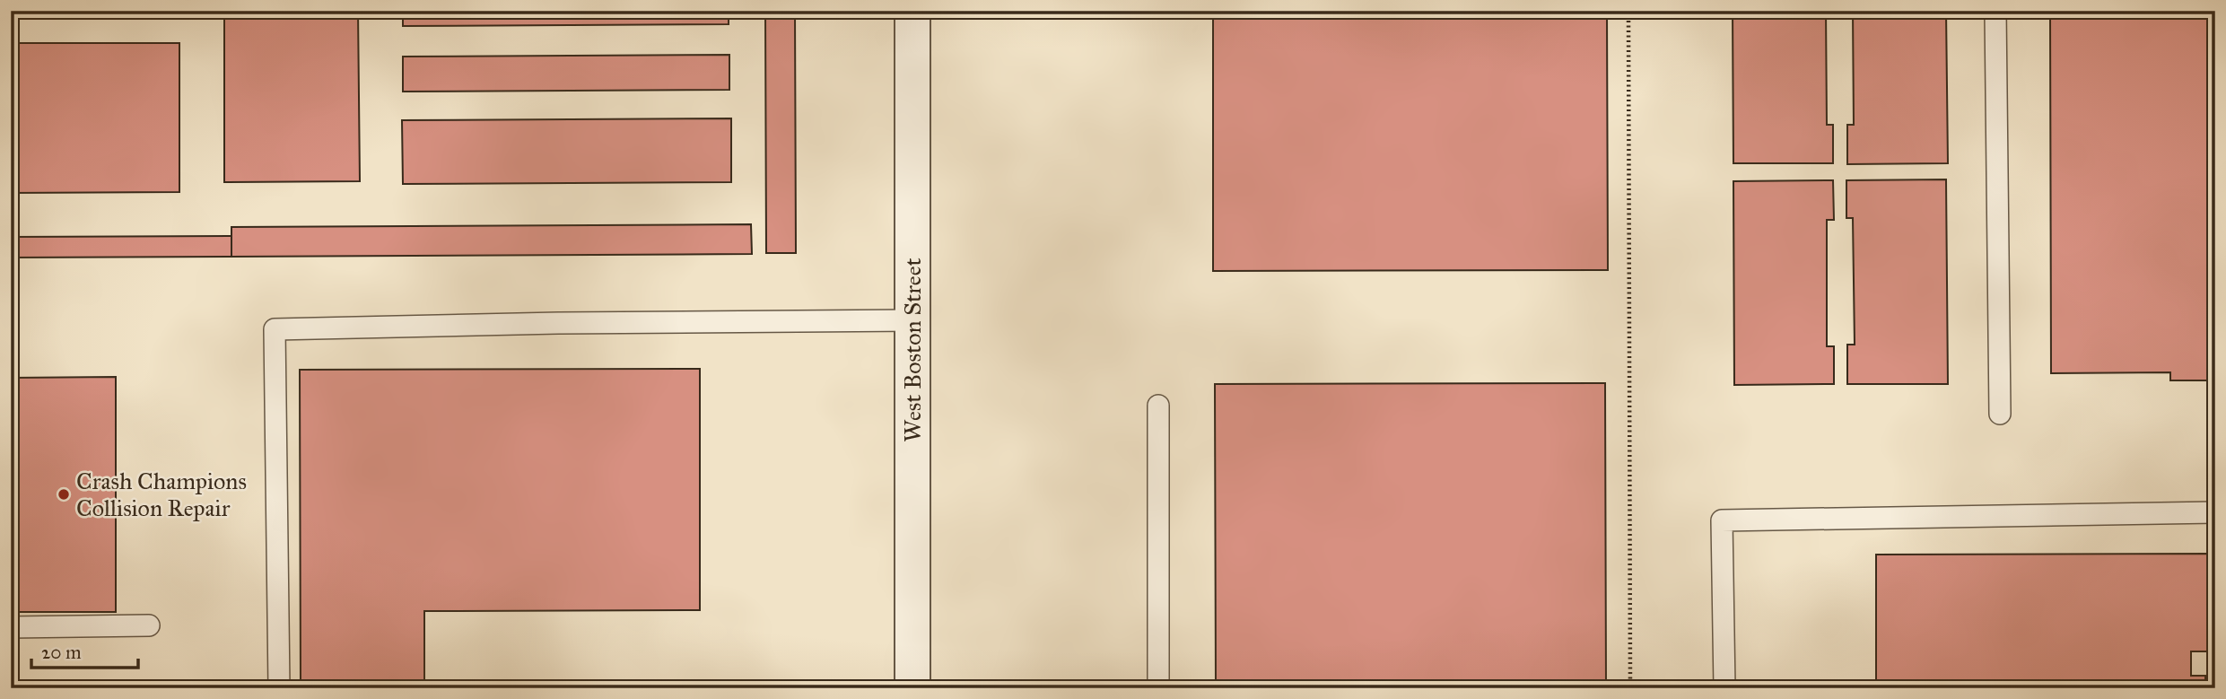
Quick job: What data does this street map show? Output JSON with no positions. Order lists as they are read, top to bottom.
{
  "streets": {
    "street": ["West Boston Street"]
  },
  "places": ["Crash Champions Collision Repair"],
  "scale_bar": "20 m"
}
